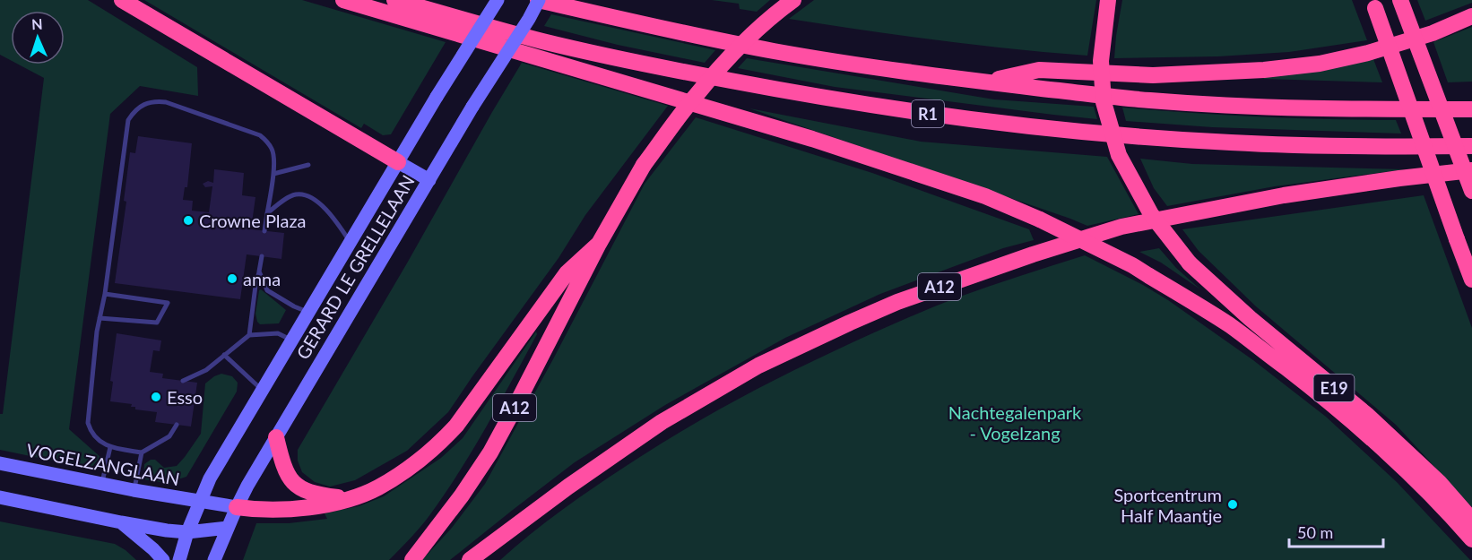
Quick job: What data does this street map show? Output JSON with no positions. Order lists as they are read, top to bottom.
{
  "streets": {
    "highway": ["R1", "A12", "E19"],
    "street": ["GERARD LE GRELLELAAN", "VOGELZANGLAAN"]
  },
  "crossings": [
    ["R1", "GERARD LE GRELLELAAN"],
    ["GERARD LE GRELLELAAN", "VOGELZANGLAAN"]
  ],
  "parks": ["Nachtegalenpark - Vogelzang"],
  "places": [
    "Crowne Plaza",
    "anna",
    "Esso",
    "Sportcentrum Half Maantje"
  ],
  "scale_bar": "50 m",
  "north": "top"
}
